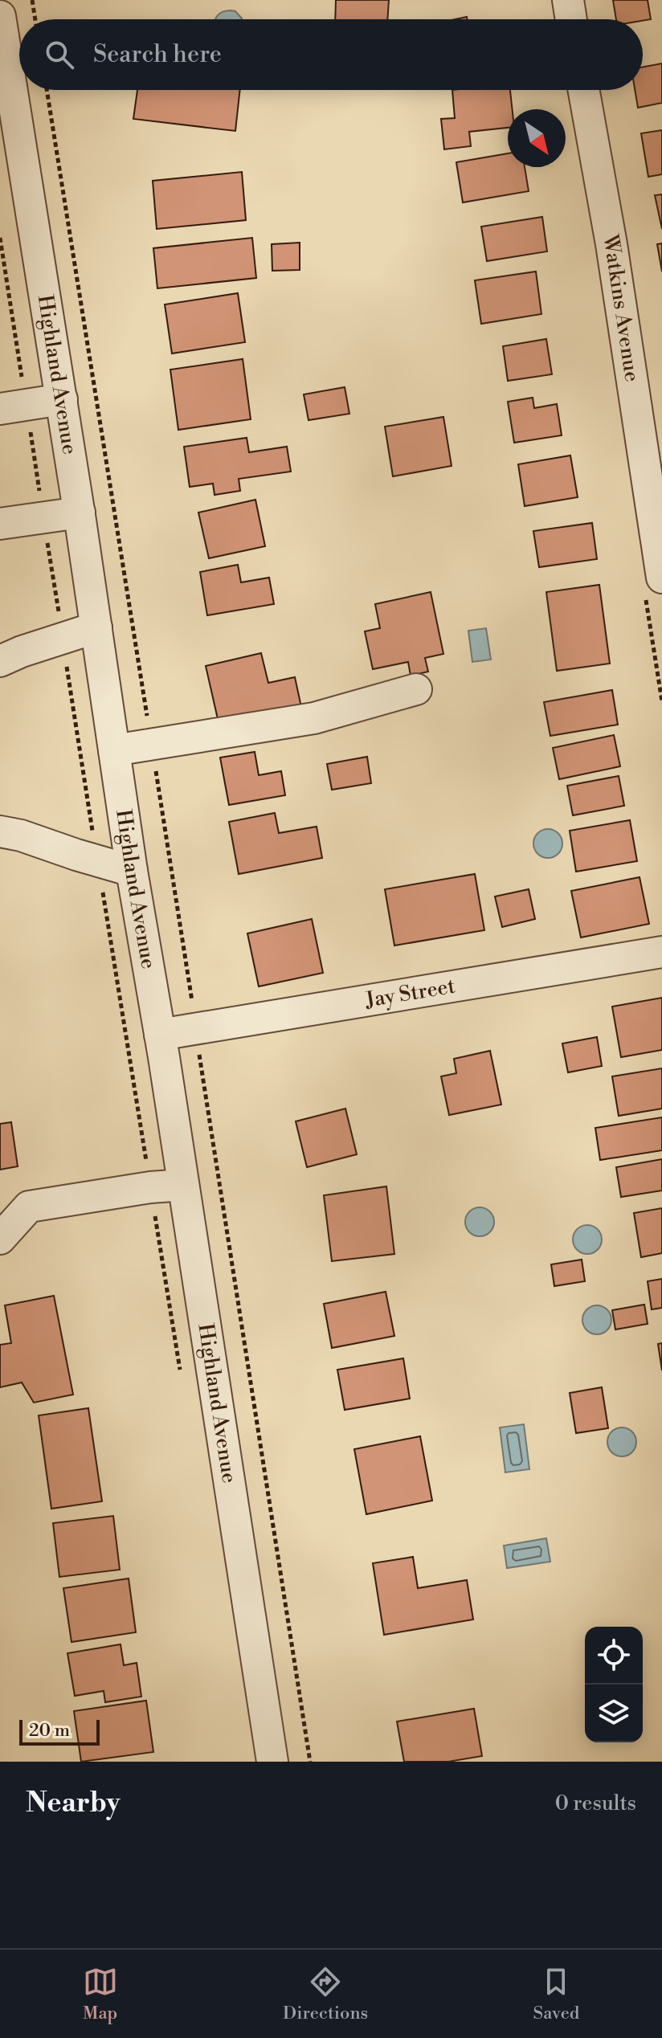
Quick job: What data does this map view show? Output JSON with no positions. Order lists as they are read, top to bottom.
{
  "streets": {
    "street": ["Watkins Avenue", "Highland Avenue", "Jay Street"]
  },
  "crossings": [
    ["Highland Avenue", "Jay Street"]
  ],
  "scale_bar": "20 m",
  "north": "bottom right",
  "page": {
    "search": "Search here",
    "scale": "20 m",
    "heading": ["Nearby", "0 results"],
    "nav": ["Map", "Directions", "Saved"]
  }
}
